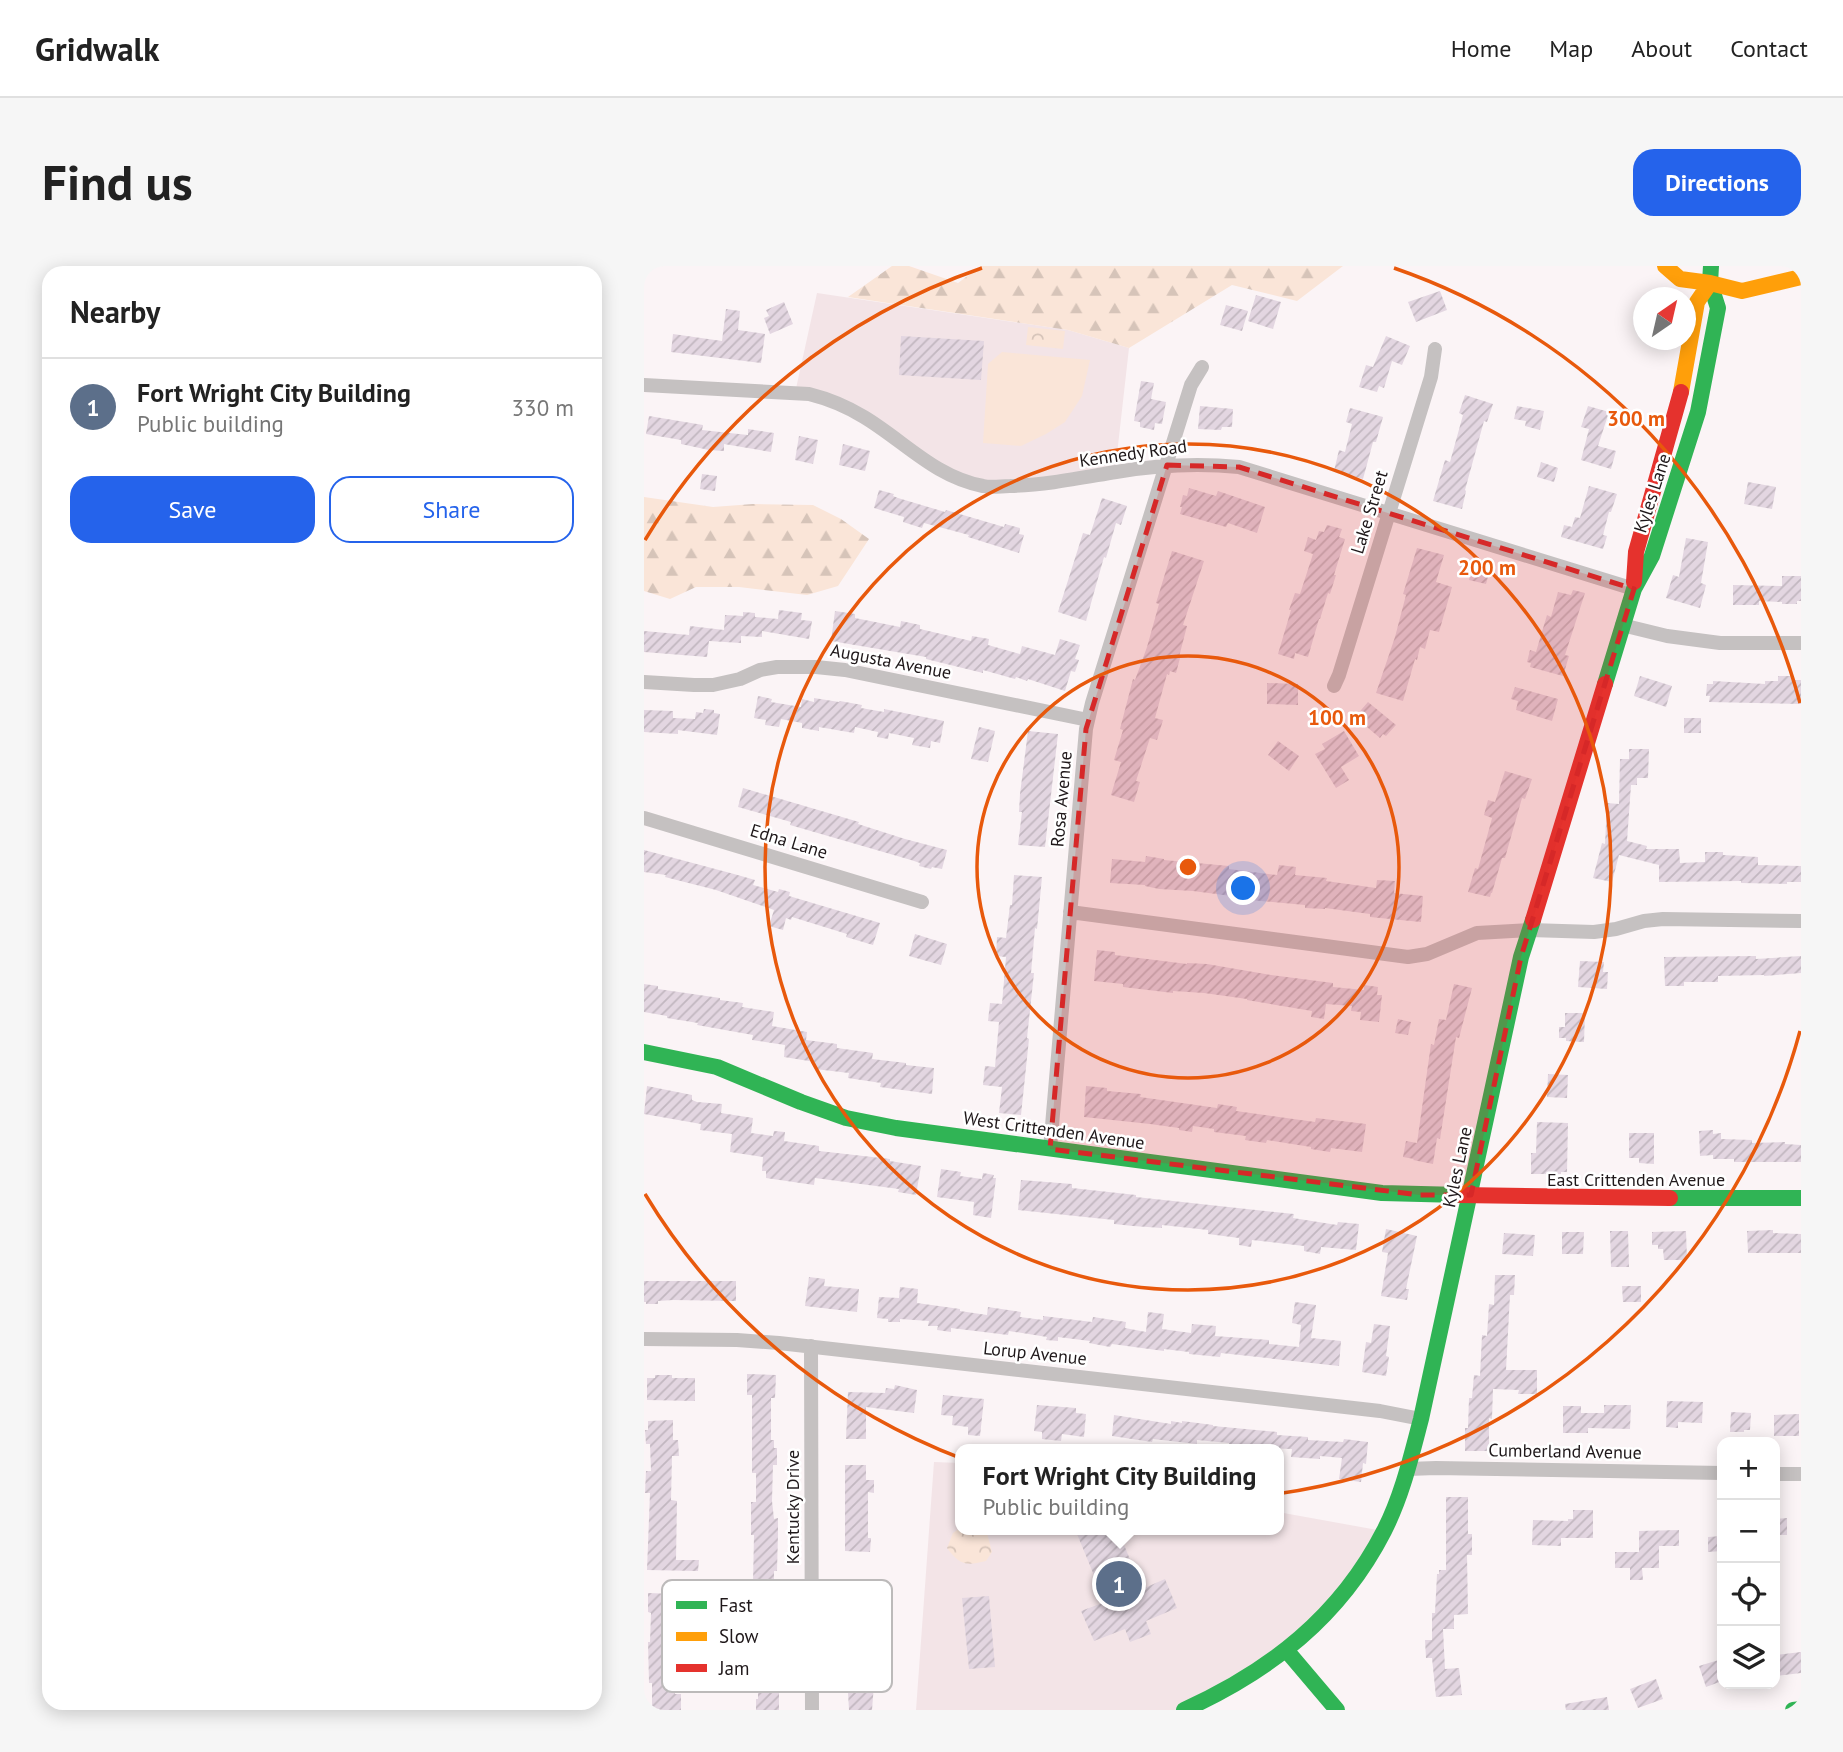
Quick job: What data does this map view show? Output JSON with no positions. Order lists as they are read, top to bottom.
{
  "streets": {
    "main road": ["Kyles Lane", "West Crittenden Avenue", "East Crittenden Avenue"],
    "street": [
      "Kennedy Road",
      "Lake Street",
      "Augusta Avenue",
      "Rosa Avenue",
      "Edna Lane",
      "Lorup Avenue",
      "Cumberland Avenue",
      "Kentucky Drive"
    ]
  },
  "crossings": [
    ["Kennedy Road", "Kyles Lane"],
    ["Kennedy Road", "Lake Street"],
    ["Kennedy Road", "Rosa Avenue"],
    ["Kyles Lane", "West Crittenden Avenue"],
    ["Kyles Lane", "East Crittenden Avenue"],
    ["Kyles Lane", "Lorup Avenue"],
    ["Kyles Lane", "Cumberland Avenue"],
    ["Augusta Avenue", "Rosa Avenue"],
    ["Rosa Avenue", "West Crittenden Avenue"],
    ["West Crittenden Avenue", "East Crittenden Avenue"],
    ["Lorup Avenue", "Kentucky Drive"]
  ],
  "legend": ["Fast", "Slow", "Jam"],
  "north": "top right",
  "page": {
    "header": "Gridwalk",
    "nav": [
      "Home",
      "Map",
      "About",
      "Contact"
    ],
    "buttons": [
      "Directions",
      ["Save", "Share"]
    ],
    "title": "Find us",
    "heading": "Nearby",
    "list": [
      {
        "mark": "1",
        "name": "Fort Wright City Building",
        "note": "Public building",
        "value": "330 m"
      }
    ],
    "map_buttons": ["+", "−"],
    "popup": ["Fort Wright City Building", "Public building"],
    "pins": "1"
  },
  "rings": ["300 m", "200 m", "100 m"]
}
